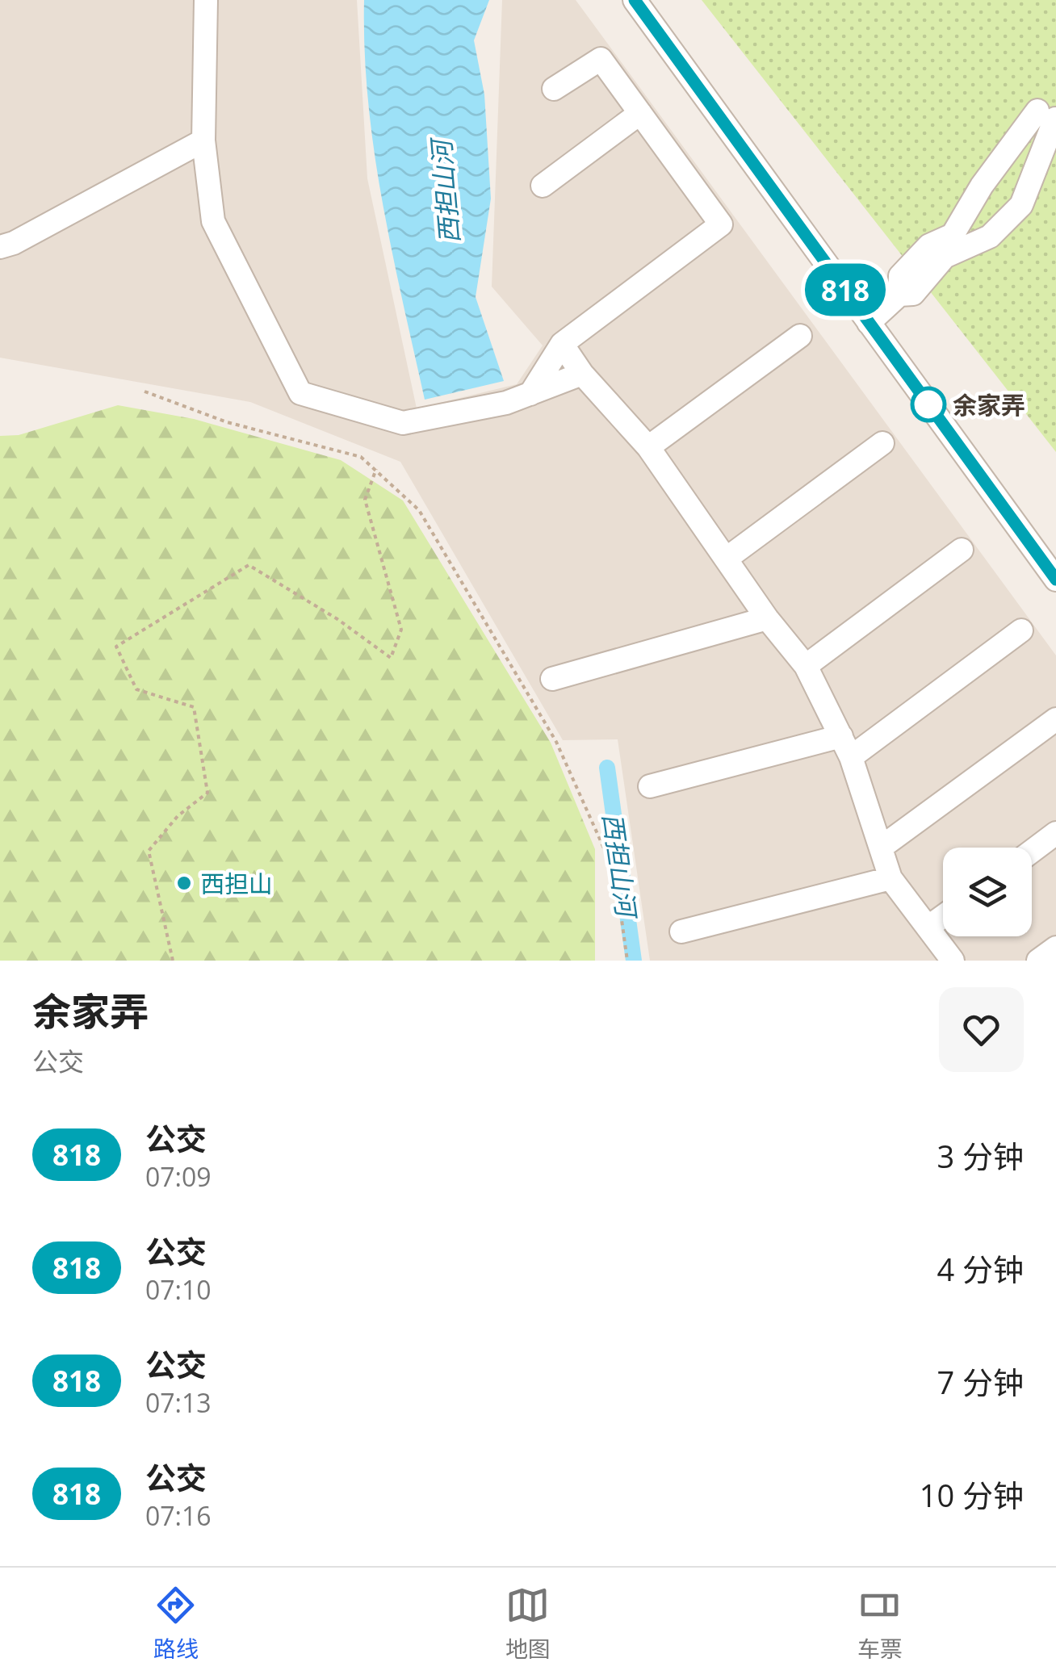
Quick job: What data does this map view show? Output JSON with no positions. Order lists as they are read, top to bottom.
{
  "water": ["西担山河"],
  "places": ["余家弄", "西担山"],
  "lines": ["bus line 818"],
  "page": {
    "on_map": "818",
    "heading": ["余家弄", "公交"],
    "list": [
      {
        "mark": "818",
        "name": "公交",
        "note": "07:09",
        "value": "3 分钟"
      },
      {
        "mark": "818",
        "name": "公交",
        "note": "07:10",
        "value": "4 分钟"
      },
      {
        "mark": "818",
        "name": "公交",
        "note": "07:13",
        "value": "7 分钟"
      },
      {
        "mark": "818",
        "name": "公交",
        "note": "07:16",
        "value": "10 分钟"
      }
    ],
    "tabs": ["路线", "地图", "车票"]
  }
}
